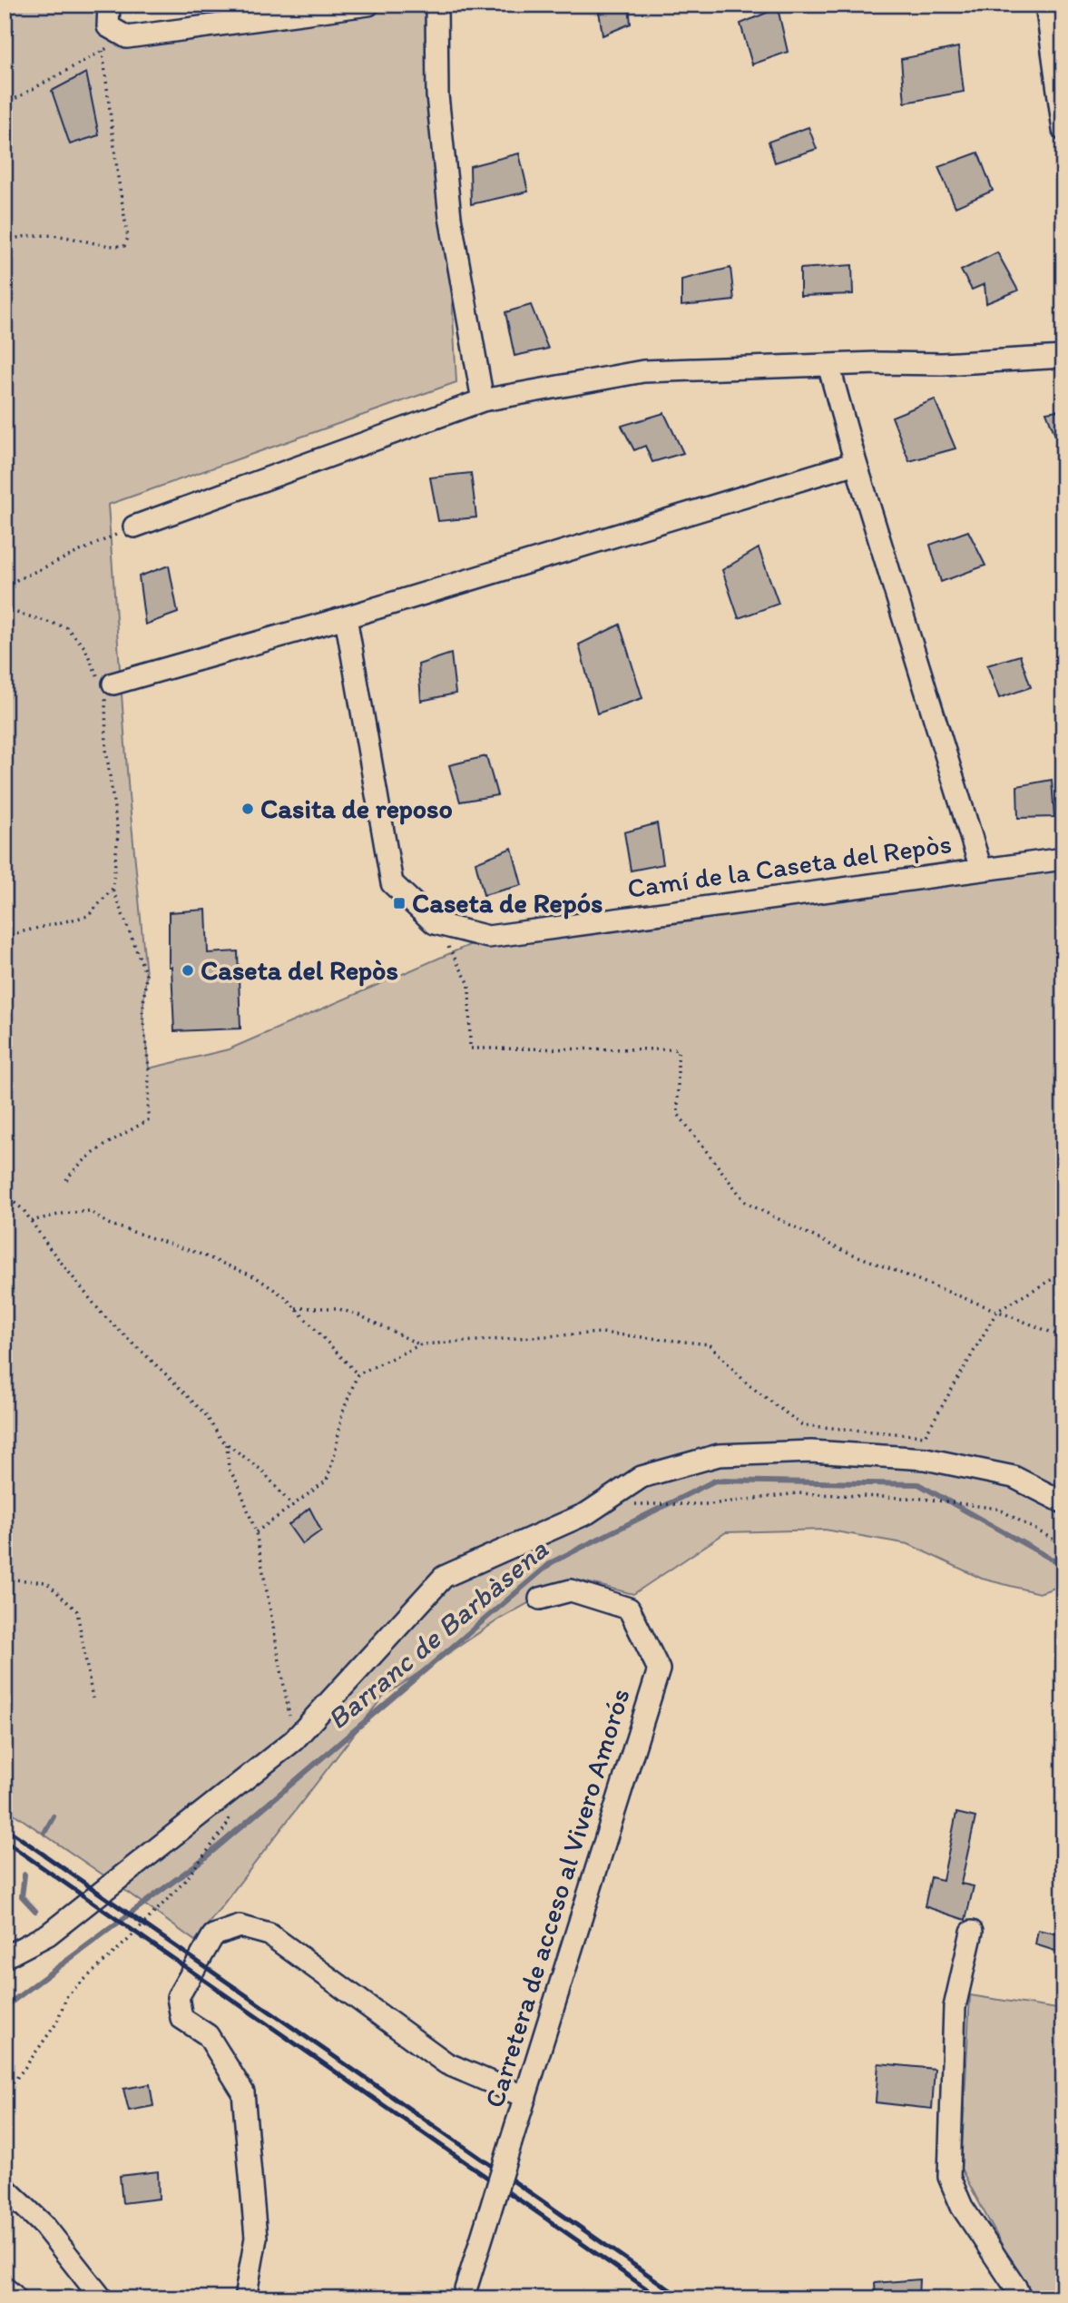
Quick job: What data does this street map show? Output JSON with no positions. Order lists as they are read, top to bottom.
{
  "streets": {
    "street": ["Camí de la Caseta del Repòs", "Carretera de acceso al Vivero Amorós"]
  },
  "water": ["Barranc de Barbàsena"],
  "places": {
    "other": ["Casita de reposo", "Caseta del Repòs"],
    "transit": ["Caseta de Repós"]
  }
}
